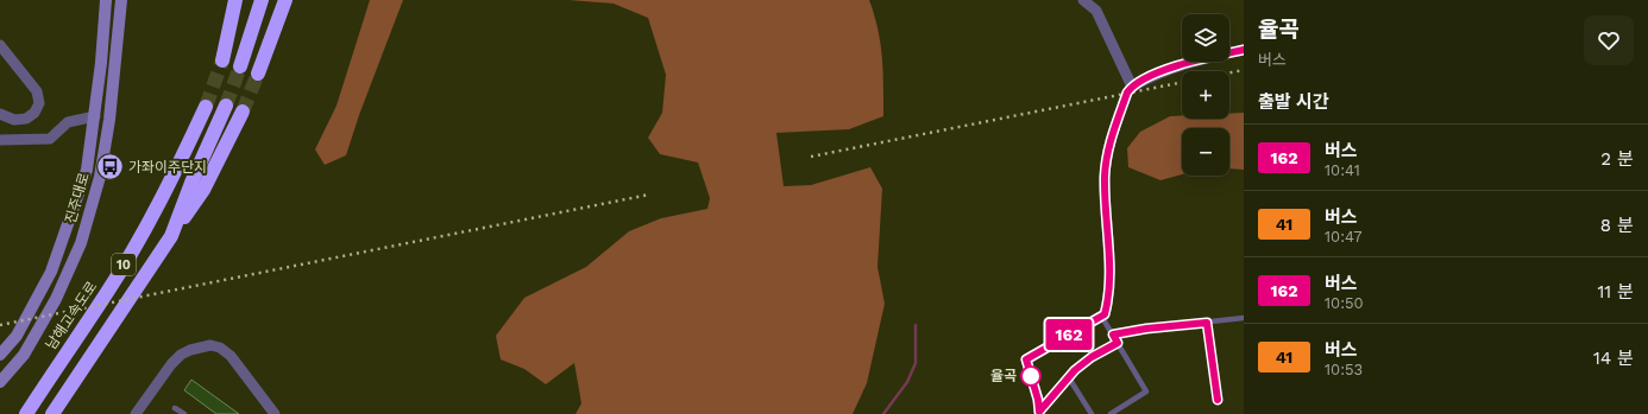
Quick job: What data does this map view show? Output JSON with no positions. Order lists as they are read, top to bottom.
{
  "streets": {
    "highway": ["10", "남해고속도로"],
    "street": ["진주대로"]
  },
  "places": {
    "bus stop": ["가좌이주단지"],
    "other": ["율곡"]
  },
  "lines": ["bus line 162"],
  "page": {
    "on_map": "162",
    "heading": [
      ["율곡", "버스"],
      "출발 시간"
    ],
    "map_buttons": ["+", "−"],
    "list": [
      {
        "mark": "162",
        "name": "버스",
        "note": "10:41",
        "value": "2 분"
      },
      {
        "mark": "41",
        "name": "버스",
        "note": "10:47",
        "value": "8 분"
      },
      {
        "mark": "162",
        "name": "버스",
        "note": "10:50",
        "value": "11 분"
      },
      {
        "mark": "41",
        "name": "버스",
        "note": "10:53",
        "value": "14 분"
      }
    ]
  }
}
